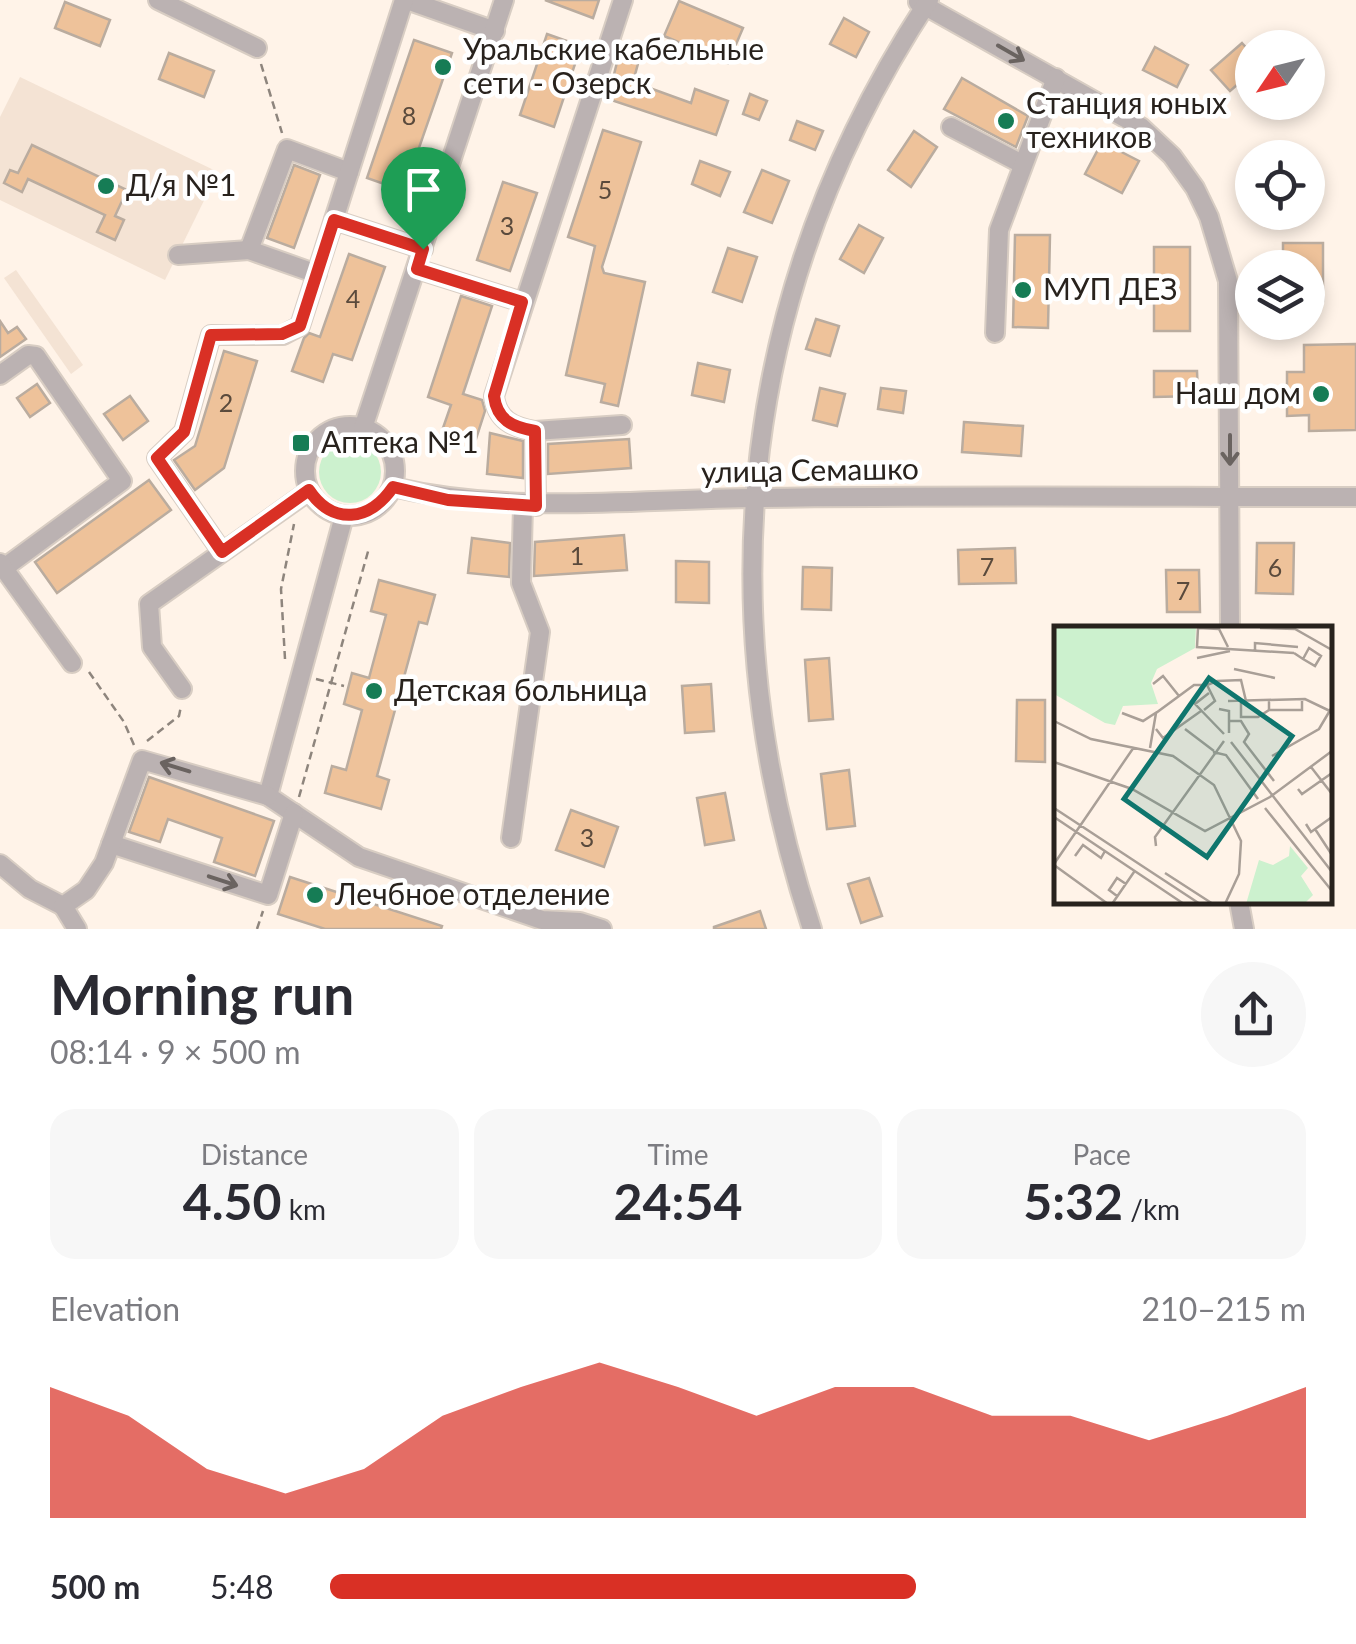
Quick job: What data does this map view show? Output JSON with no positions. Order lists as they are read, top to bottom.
{
  "streets": {
    "street": ["улица Семашко"]
  },
  "places": {
    "other": [
      "Уральские кабельные сети - Озерск",
      "Станция юных техников",
      "Д/я №1",
      "МУП ДЕЗ",
      "Наш дом",
      "Детская больница",
      "Лечбное отделение"
    ],
    "transit": ["Аптека №1"]
  },
  "house_numbers": [
    "8",
    "5",
    "3",
    "4",
    "2",
    "1",
    "7",
    "6",
    "7",
    "3"
  ],
  "north": "bottom left",
  "page": {
    "heading": ["Morning run", "08:14 · 9 × 500 m"],
    "stats": [
      ["Distance", "4.50 km"],
      ["Time", "24:54"],
      ["Pace", "5:32 /km"]
    ],
    "chart": ["Elevation", "210–215 m"],
    "list": [
      {
        "name": "500 m",
        "note": "5:48"
      }
    ]
  }
}
